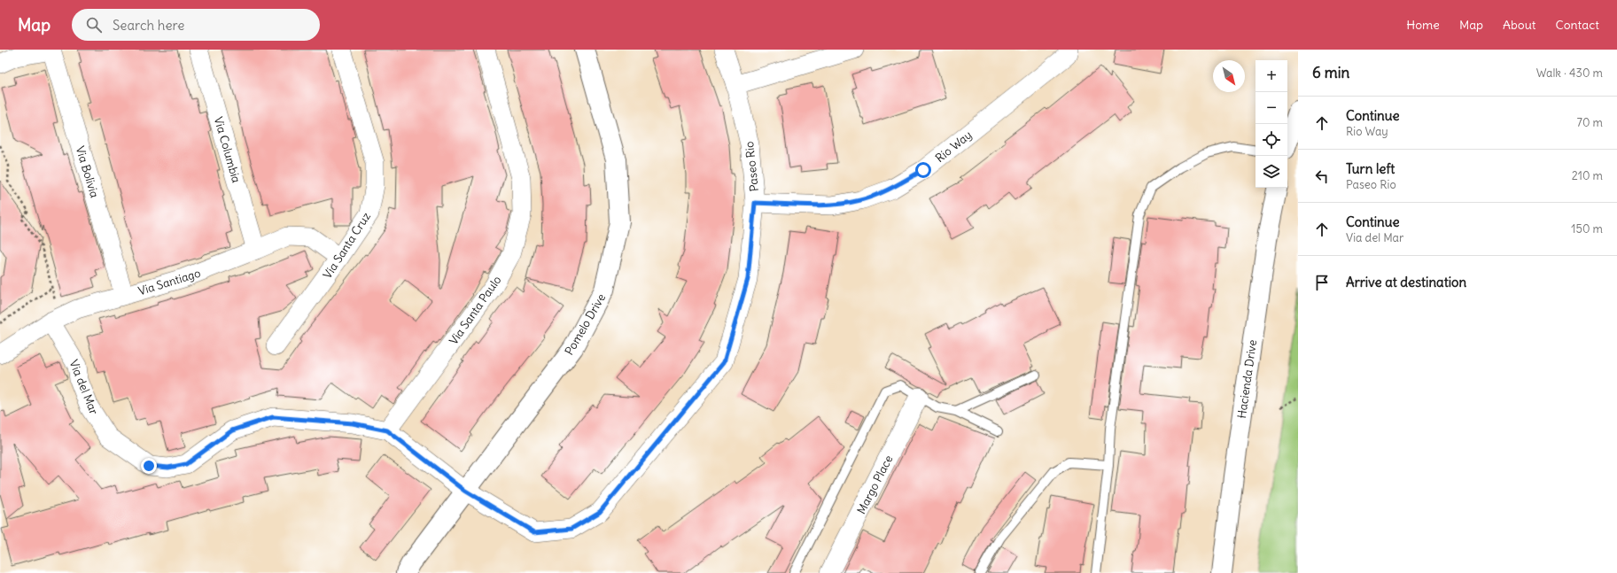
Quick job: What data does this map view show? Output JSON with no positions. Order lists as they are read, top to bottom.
{
  "streets": {
    "street": [
      "Rio Way",
      "Via Columbia",
      "Paseo Rio",
      "Via Bolivia",
      "Via Santa Cruz",
      "Via Santiago",
      "Via Santa Paulo",
      "Pomelo Drive",
      "Hacienda Drive",
      "Via del Mar",
      "Margo Place"
    ]
  },
  "crossings": [
    ["Rio Way", "Paseo Rio"],
    ["Via Columbia", "Via Santiago"],
    ["Paseo Rio", "Pomelo Drive"],
    ["Paseo Rio", "Via del Mar"],
    ["Via Bolivia", "Via Santiago"],
    ["Via Santa Cruz", "Via Santiago"],
    ["Via Santiago", "Via del Mar"],
    ["Via Santa Paulo", "Via del Mar"],
    ["Pomelo Drive", "Via del Mar"]
  ],
  "north": "bottom right",
  "page": {
    "header": "Map",
    "search": "Search here",
    "nav": [
      "Home",
      "Map",
      "About",
      "Contact"
    ],
    "heading": ["6 min", "Walk · 430 m"],
    "map_buttons": ["+", "−"],
    "list": [
      ["Continue", "Rio Way", "70 m"],
      ["Turn left", "Paseo Rio", "210 m"],
      ["Continue", "Via del Mar", "150 m"],
      "Arrive at destination"
    ]
  }
}
